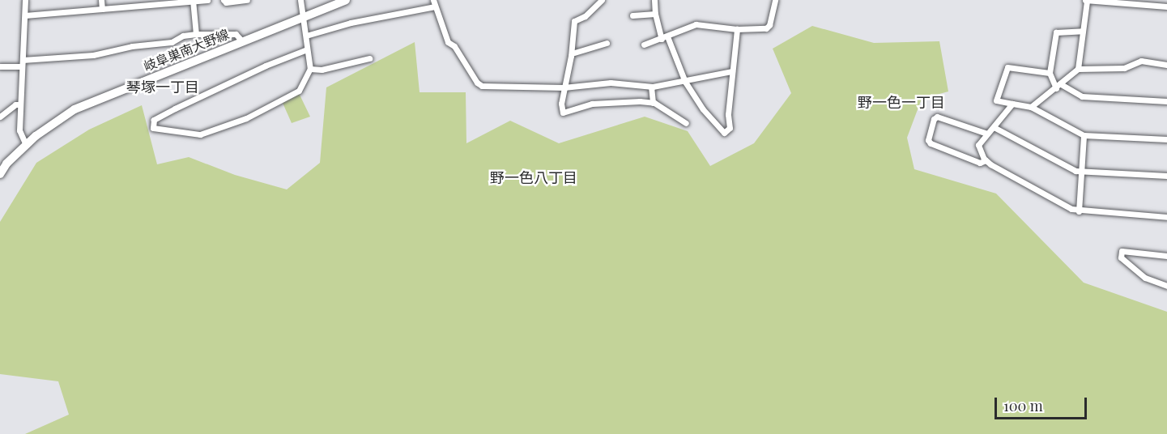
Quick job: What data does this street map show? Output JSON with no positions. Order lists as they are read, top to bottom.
{
  "streets": {
    "main road": ["岐阜巣南大野線"]
  },
  "districts": ["琴塚一丁目", "野一色一丁目", "野一色八丁目"],
  "scale_bar": "100 m"
}
